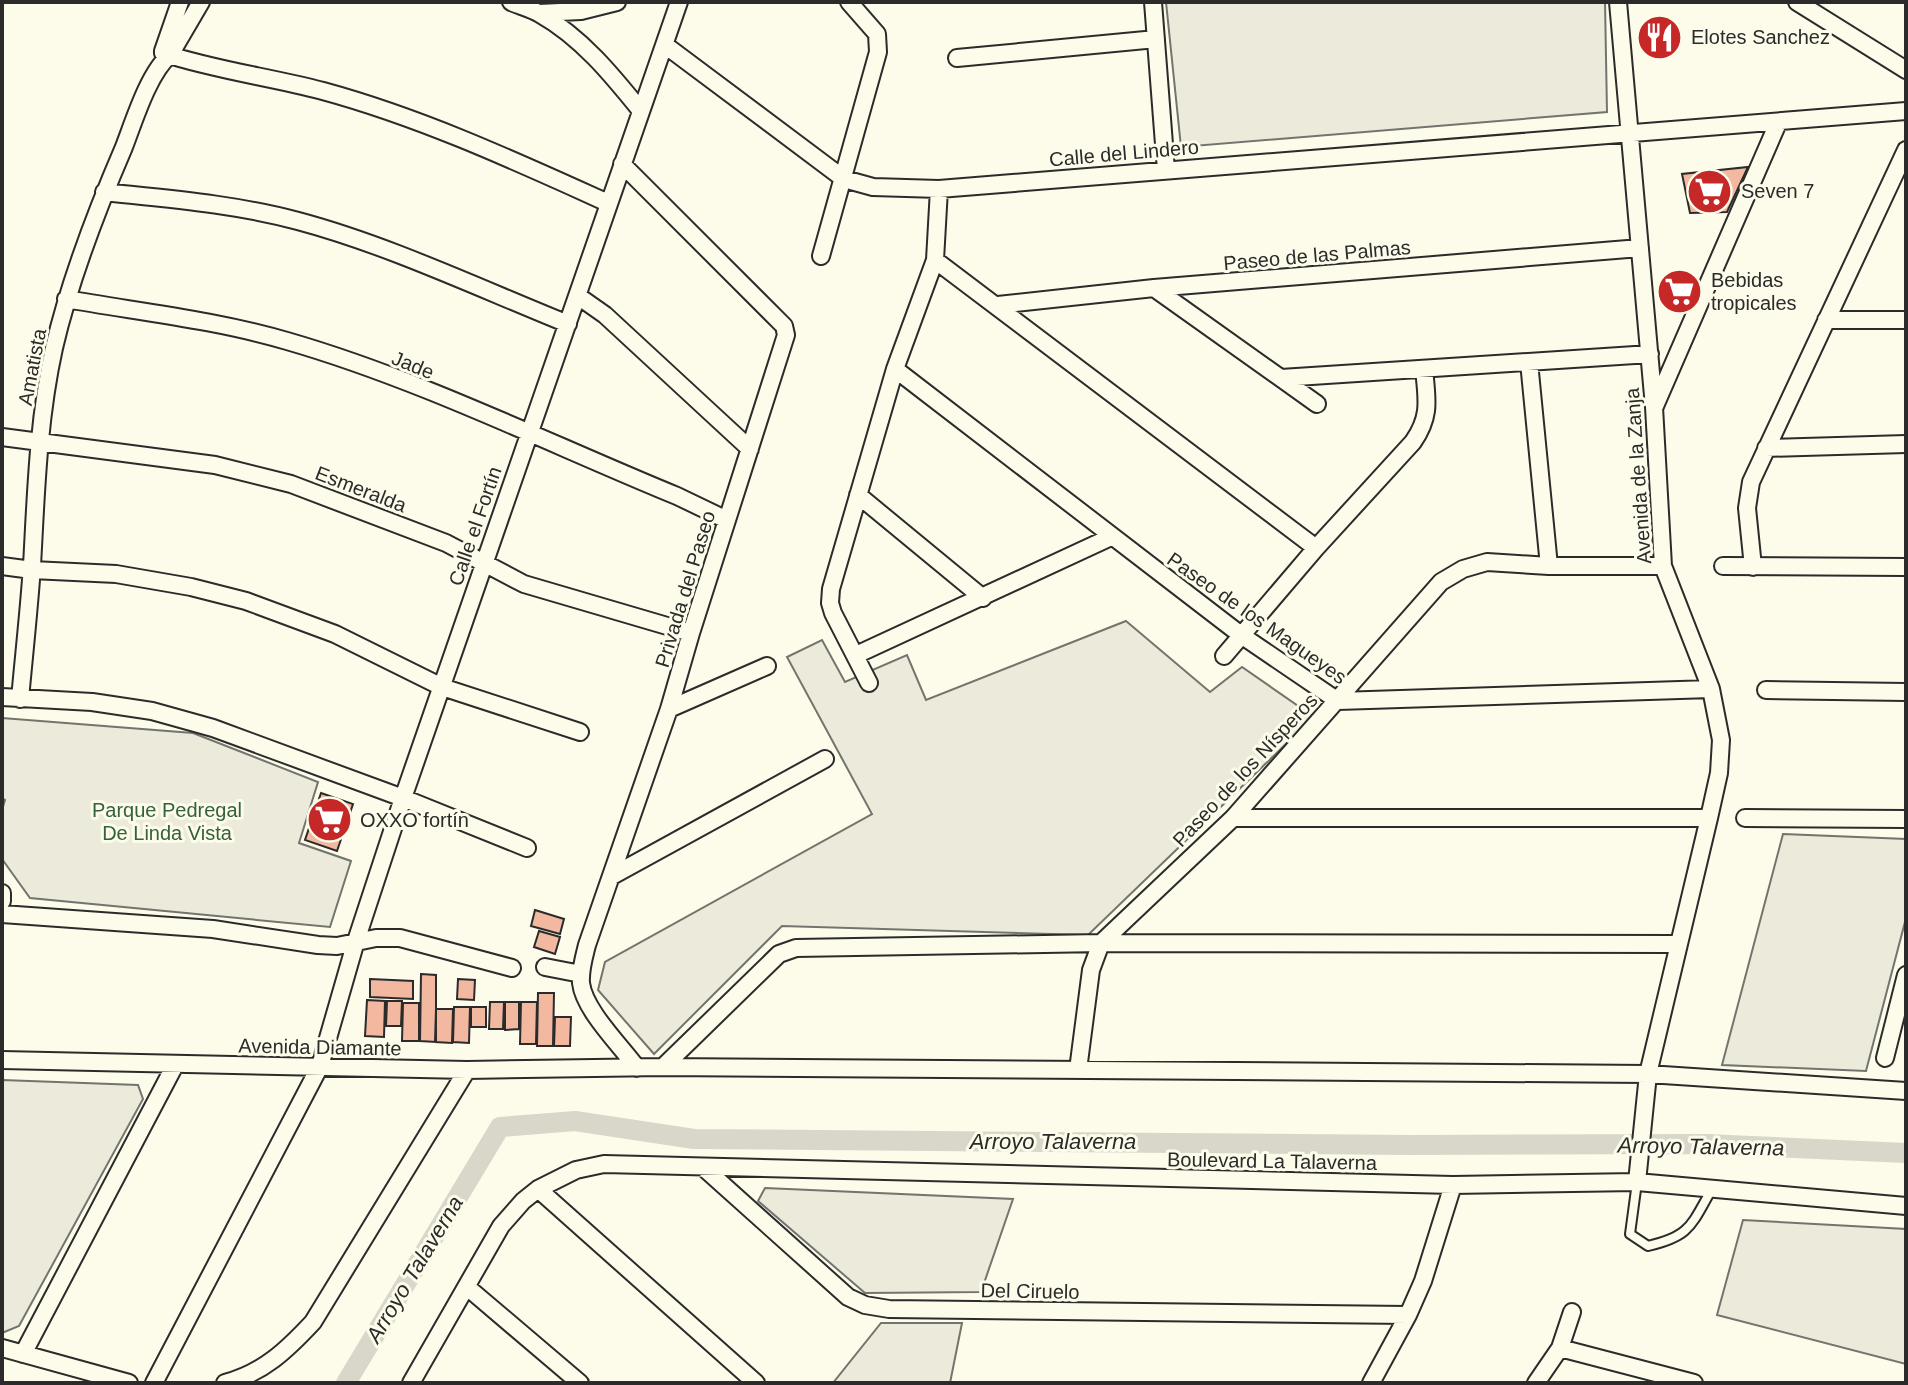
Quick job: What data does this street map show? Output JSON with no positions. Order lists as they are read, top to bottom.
{
  "streets": {
    "street": [
      "Calle del Lindero",
      "Paseo de las Palmas",
      "Jade",
      "Amatista",
      "Avenida de la Zanja",
      "Esmeralda",
      "Calle el Fortín",
      "Privada del Paseo",
      "Paseo de los Magueyes",
      "Paseo de los Nísperos",
      "Avenida Diamante",
      "Boulevard La Talaverna",
      "Del Ciruelo"
    ]
  },
  "crossings": [
    ["Calle del Lindero", "Avenida de la Zanja"],
    ["Calle del Lindero", "Calle el Fortín"],
    ["Paseo de las Palmas", "Avenida de la Zanja"],
    ["Jade", "Amatista"],
    ["Jade", "Calle el Fortín"],
    ["Jade", "Privada del Paseo"],
    ["Amatista", "Esmeralda"],
    ["Avenida de la Zanja", "Paseo de los Magueyes"],
    ["Avenida de la Zanja", "Paseo de los Nísperos"],
    ["Avenida de la Zanja", "Boulevard La Talaverna"],
    ["Esmeralda", "Calle el Fortín"],
    ["Esmeralda", "Privada del Paseo"],
    ["Calle el Fortín", "Privada del Paseo"],
    ["Calle el Fortín", "Avenida Diamante"],
    ["Paseo de los Magueyes", "Paseo de los Nísperos"],
    ["Boulevard La Talaverna", "Del Ciruelo"]
  ],
  "water": ["Arroyo Talaverna"],
  "parks": ["Parque Pedregal De Linda Vista"],
  "places": {
    "restaurant": ["Elotes Sanchez"],
    "supermarket": ["Seven 7", "Bebidas tropicales", "OXXO fortín"]
  }
}
